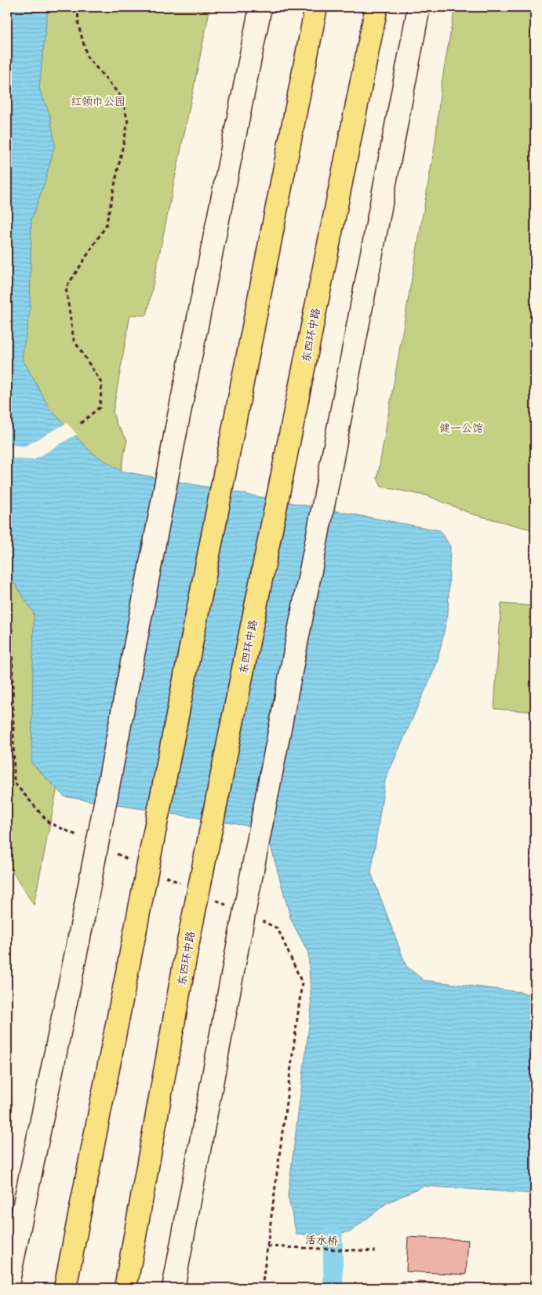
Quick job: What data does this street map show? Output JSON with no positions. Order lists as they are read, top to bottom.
{
  "streets": {
    "highway": ["东四环中路"],
    "path": ["活水桥"]
  },
  "parks": ["红领巾公园", "健一公馆"]
}
